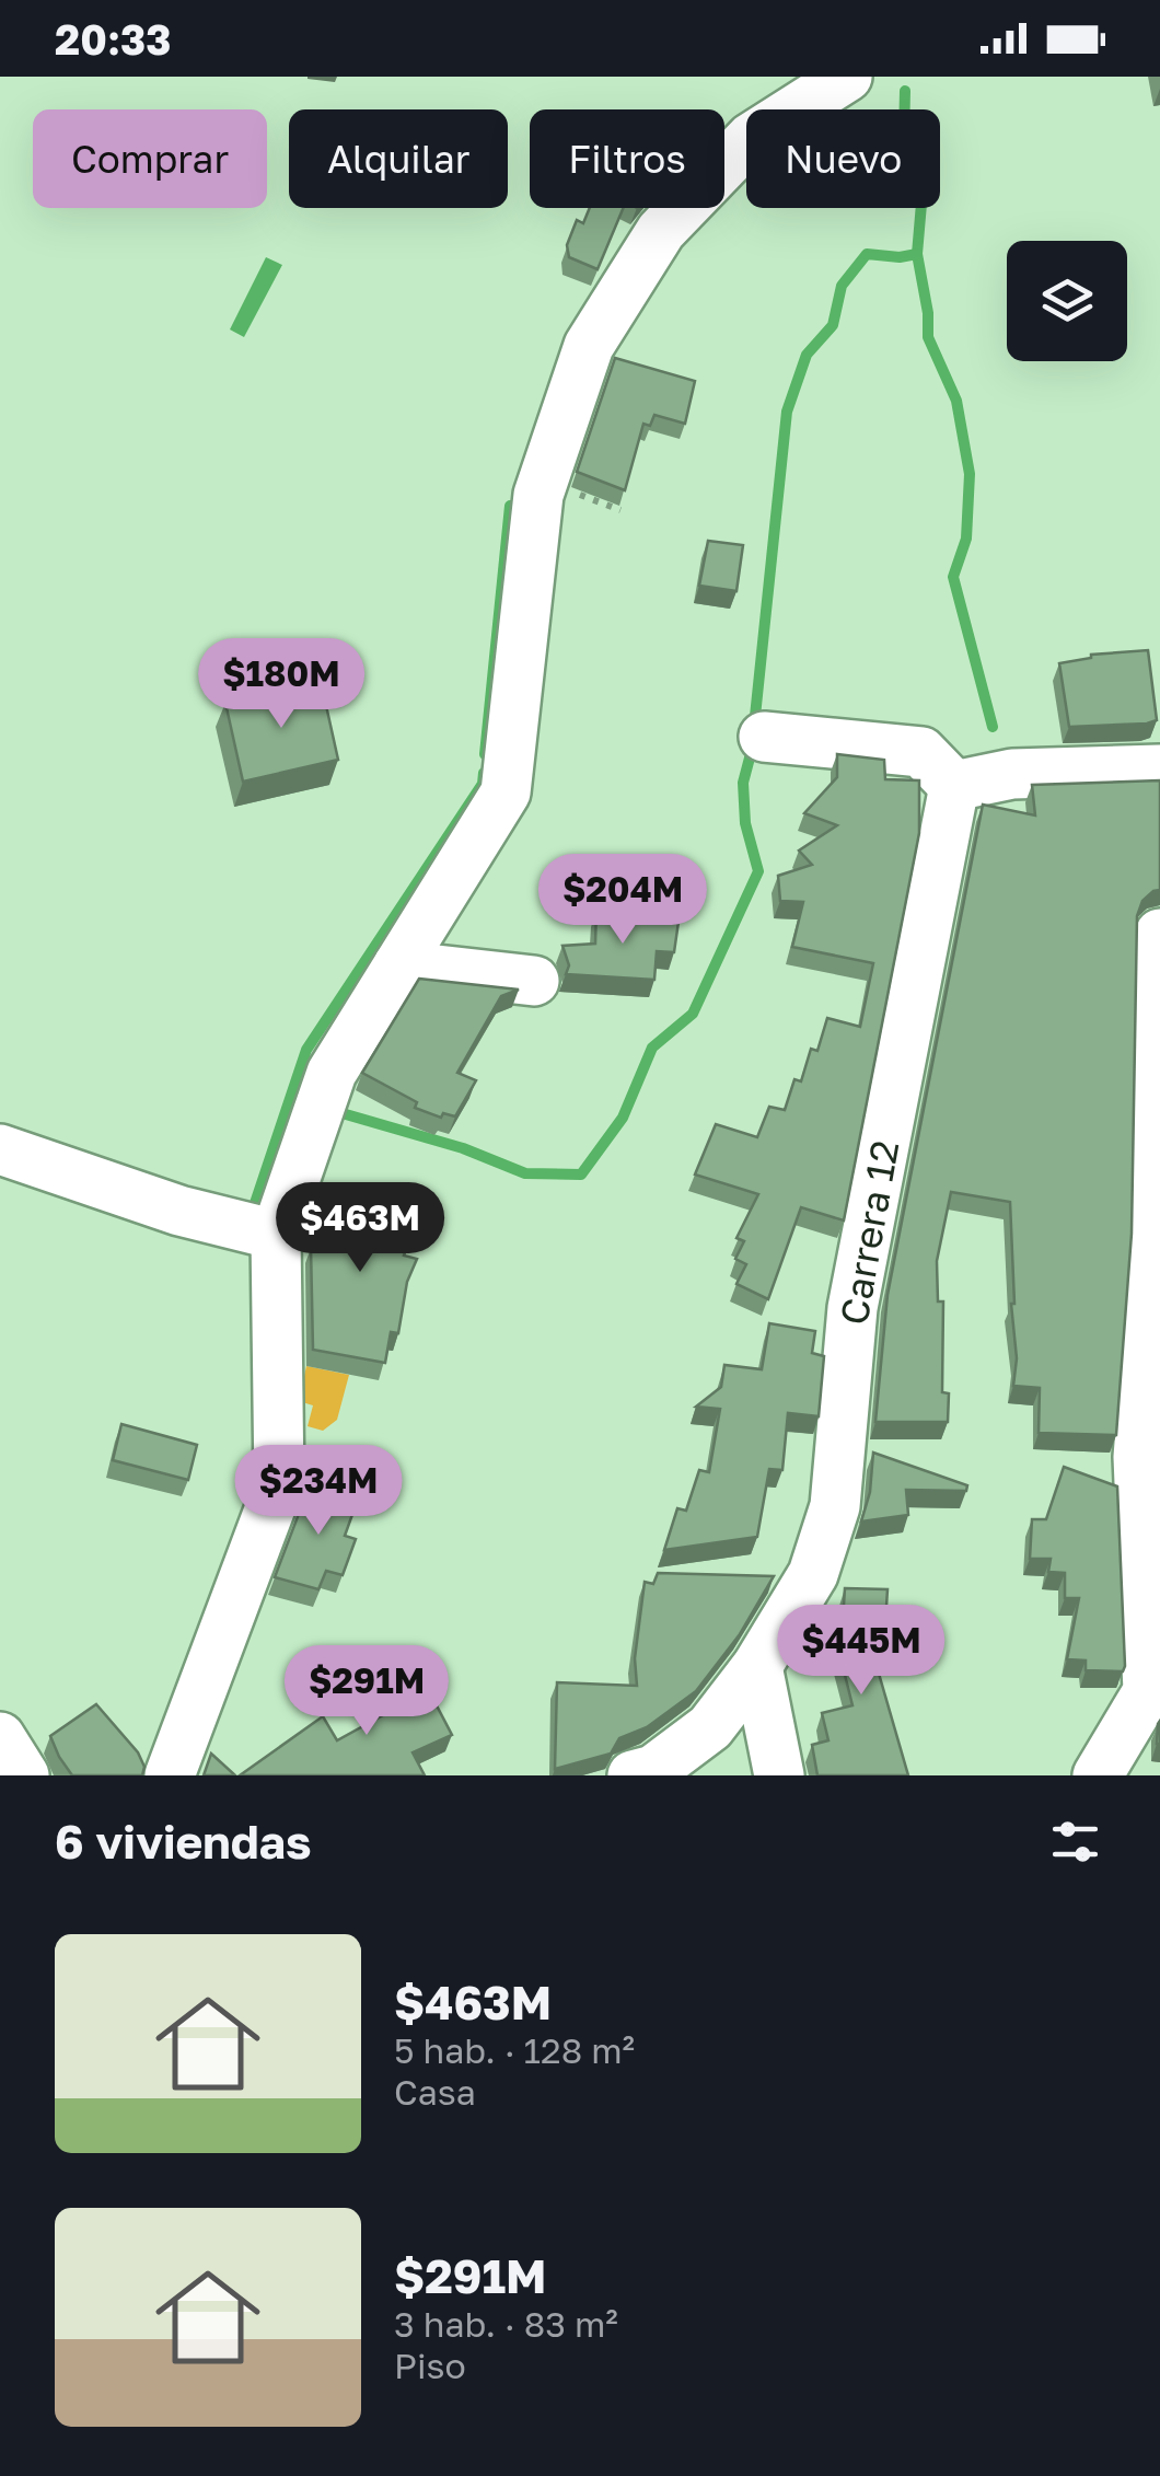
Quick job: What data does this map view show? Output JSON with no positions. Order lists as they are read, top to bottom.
{
  "streets": {
    "street": ["Carrera 12"]
  },
  "page": {
    "status": "20:33",
    "chip": [
      "Comprar",
      "Alquilar",
      "Filtros",
      "Nuevo"
    ],
    "price": [
      "$180M",
      "$204M",
      "$463M",
      "$234M",
      "$445M",
      "$291M"
    ],
    "heading": "6 viviendas",
    "list": [
      {
        "name": "$463M",
        "note": "5 hab. · 128 m² · Casa"
      },
      {
        "name": "$291M",
        "note": "3 hab. · 83 m² · Piso"
      }
    ]
  }
}
